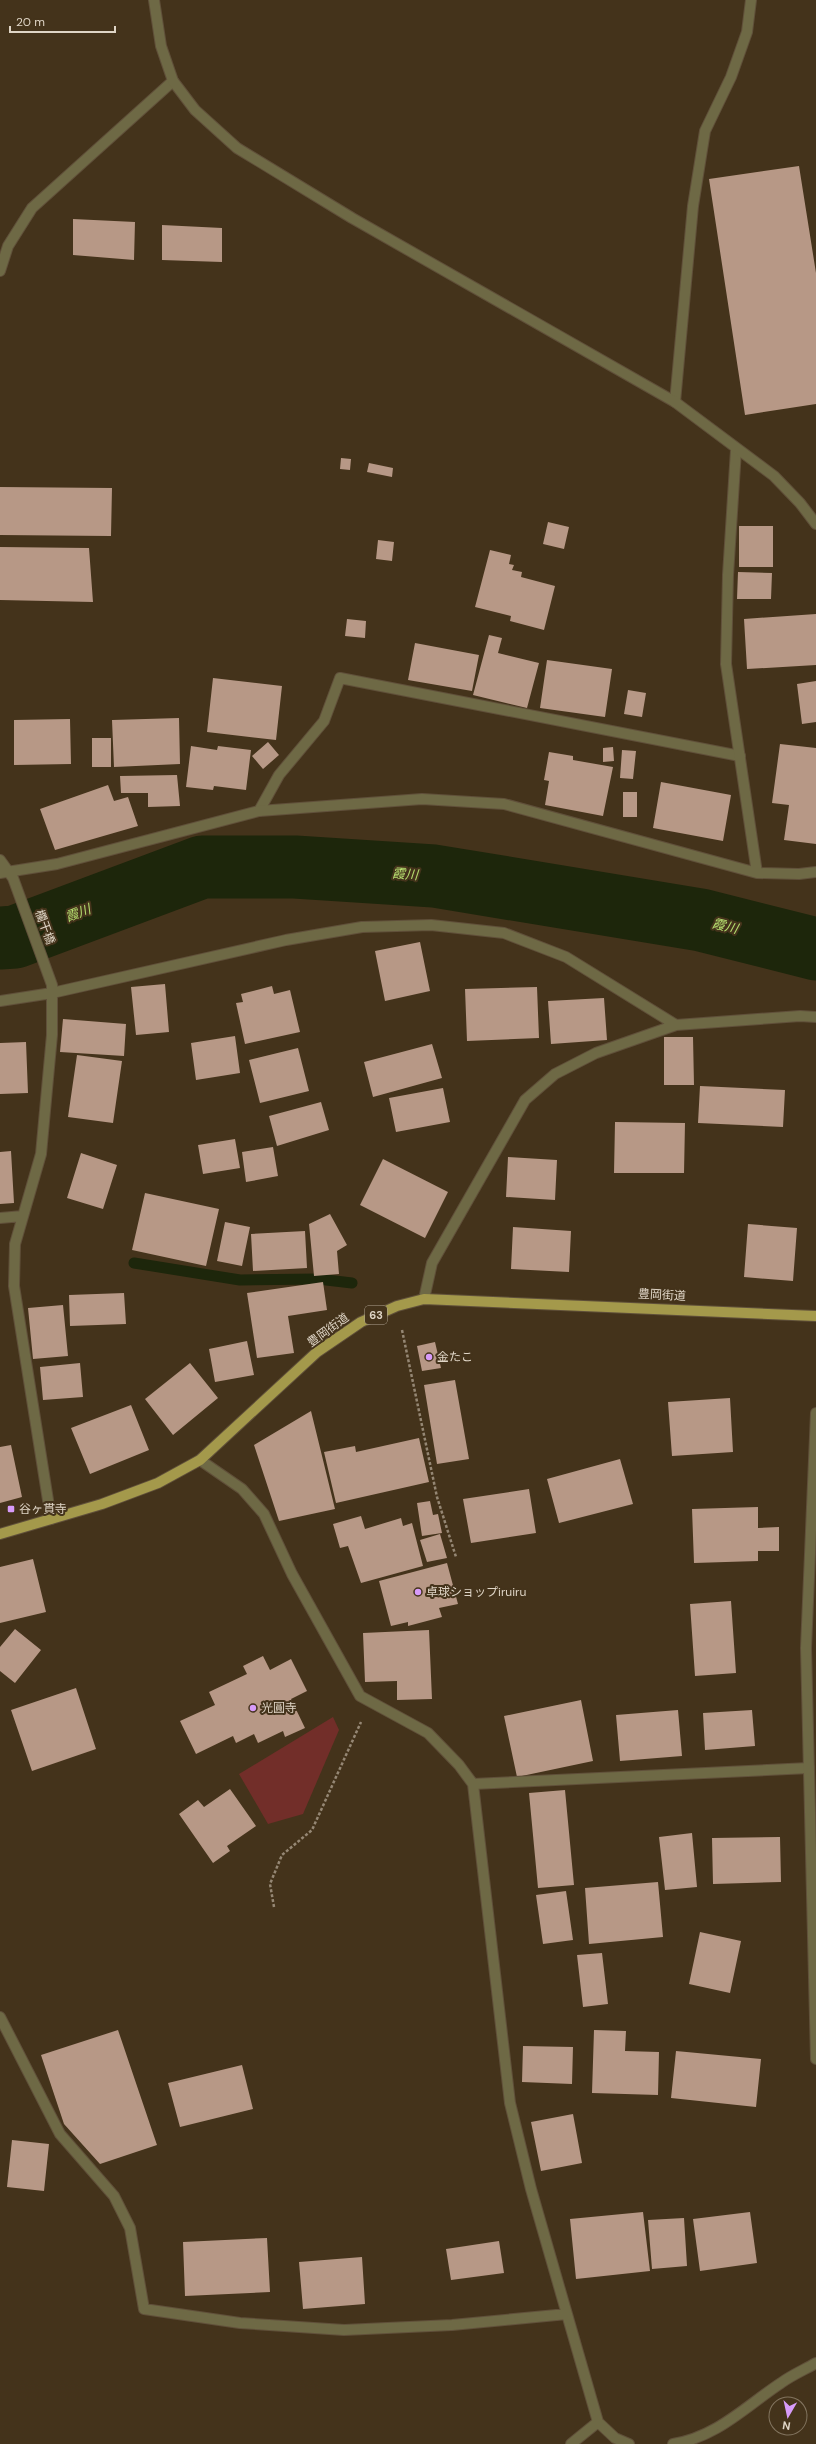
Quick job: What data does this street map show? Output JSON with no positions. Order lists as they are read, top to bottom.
{
  "streets": {
    "main road": ["豊岡街道", "63"],
    "street": ["欄干橋"]
  },
  "water": ["霞川"],
  "places": {
    "other": ["金たこ", "卓球ショップiruiru", "光圓寺"],
    "transit": ["谷ヶ貫寺"]
  },
  "scale_bar": "20 m",
  "north": "bottom"
}
